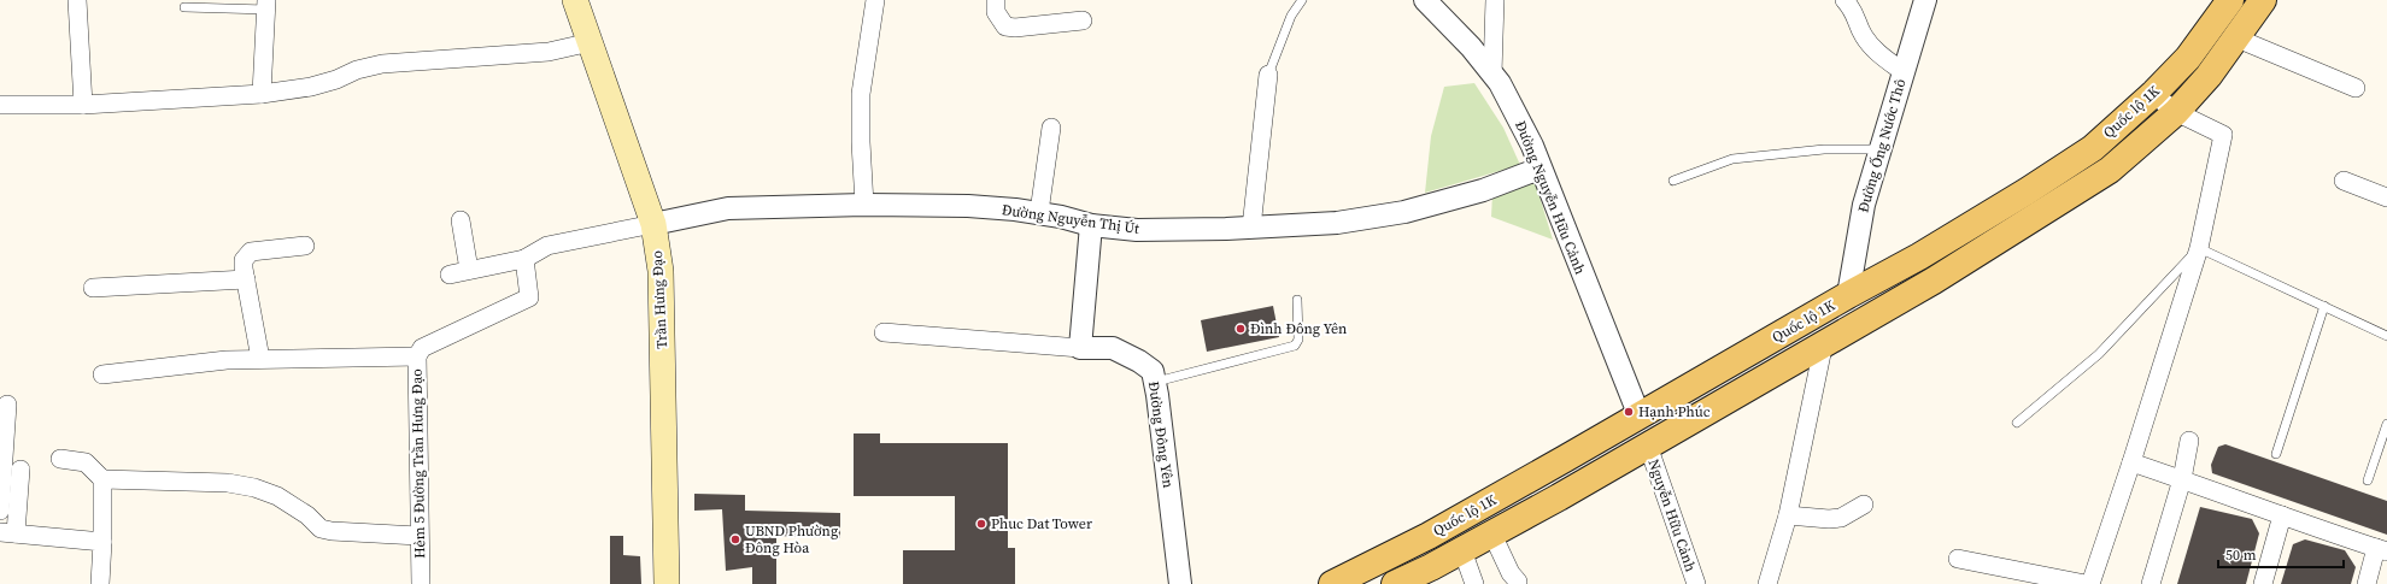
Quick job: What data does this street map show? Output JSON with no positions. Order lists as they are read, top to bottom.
{
  "streets": {
    "main road": ["Quốc lộ 1K", "Trần Hưng Đạo"],
    "street": [
      "Đường Ống Nước Thô",
      "Đường Nguyễn Hữu Cảnh",
      "Đường Nguyễn Thị Út",
      "Đường Đông Yên",
      "Hẻm 5 Đường Trần Hưng Đạo",
      "Nguyễn Hữu Cảnh"
    ]
  },
  "crossings": [
    ["Quốc lộ 1K", "Đường Ống Nước Thô"],
    ["Quốc lộ 1K", "Đường Nguyễn Hữu Cảnh"],
    ["Quốc lộ 1K", "Nguyễn Hữu Cảnh"],
    ["Đường Nguyễn Hữu Cảnh", "Đường Nguyễn Thị Út"],
    ["Đường Nguyễn Thị Út", "Trần Hưng Đạo"]
  ],
  "places": [
    "Đình Đông Yên",
    "Hạnh Phúc",
    "Phuc Dat Tower",
    "UBND Phường Đông Hòa"
  ],
  "scale_bar": "50 m"
}
